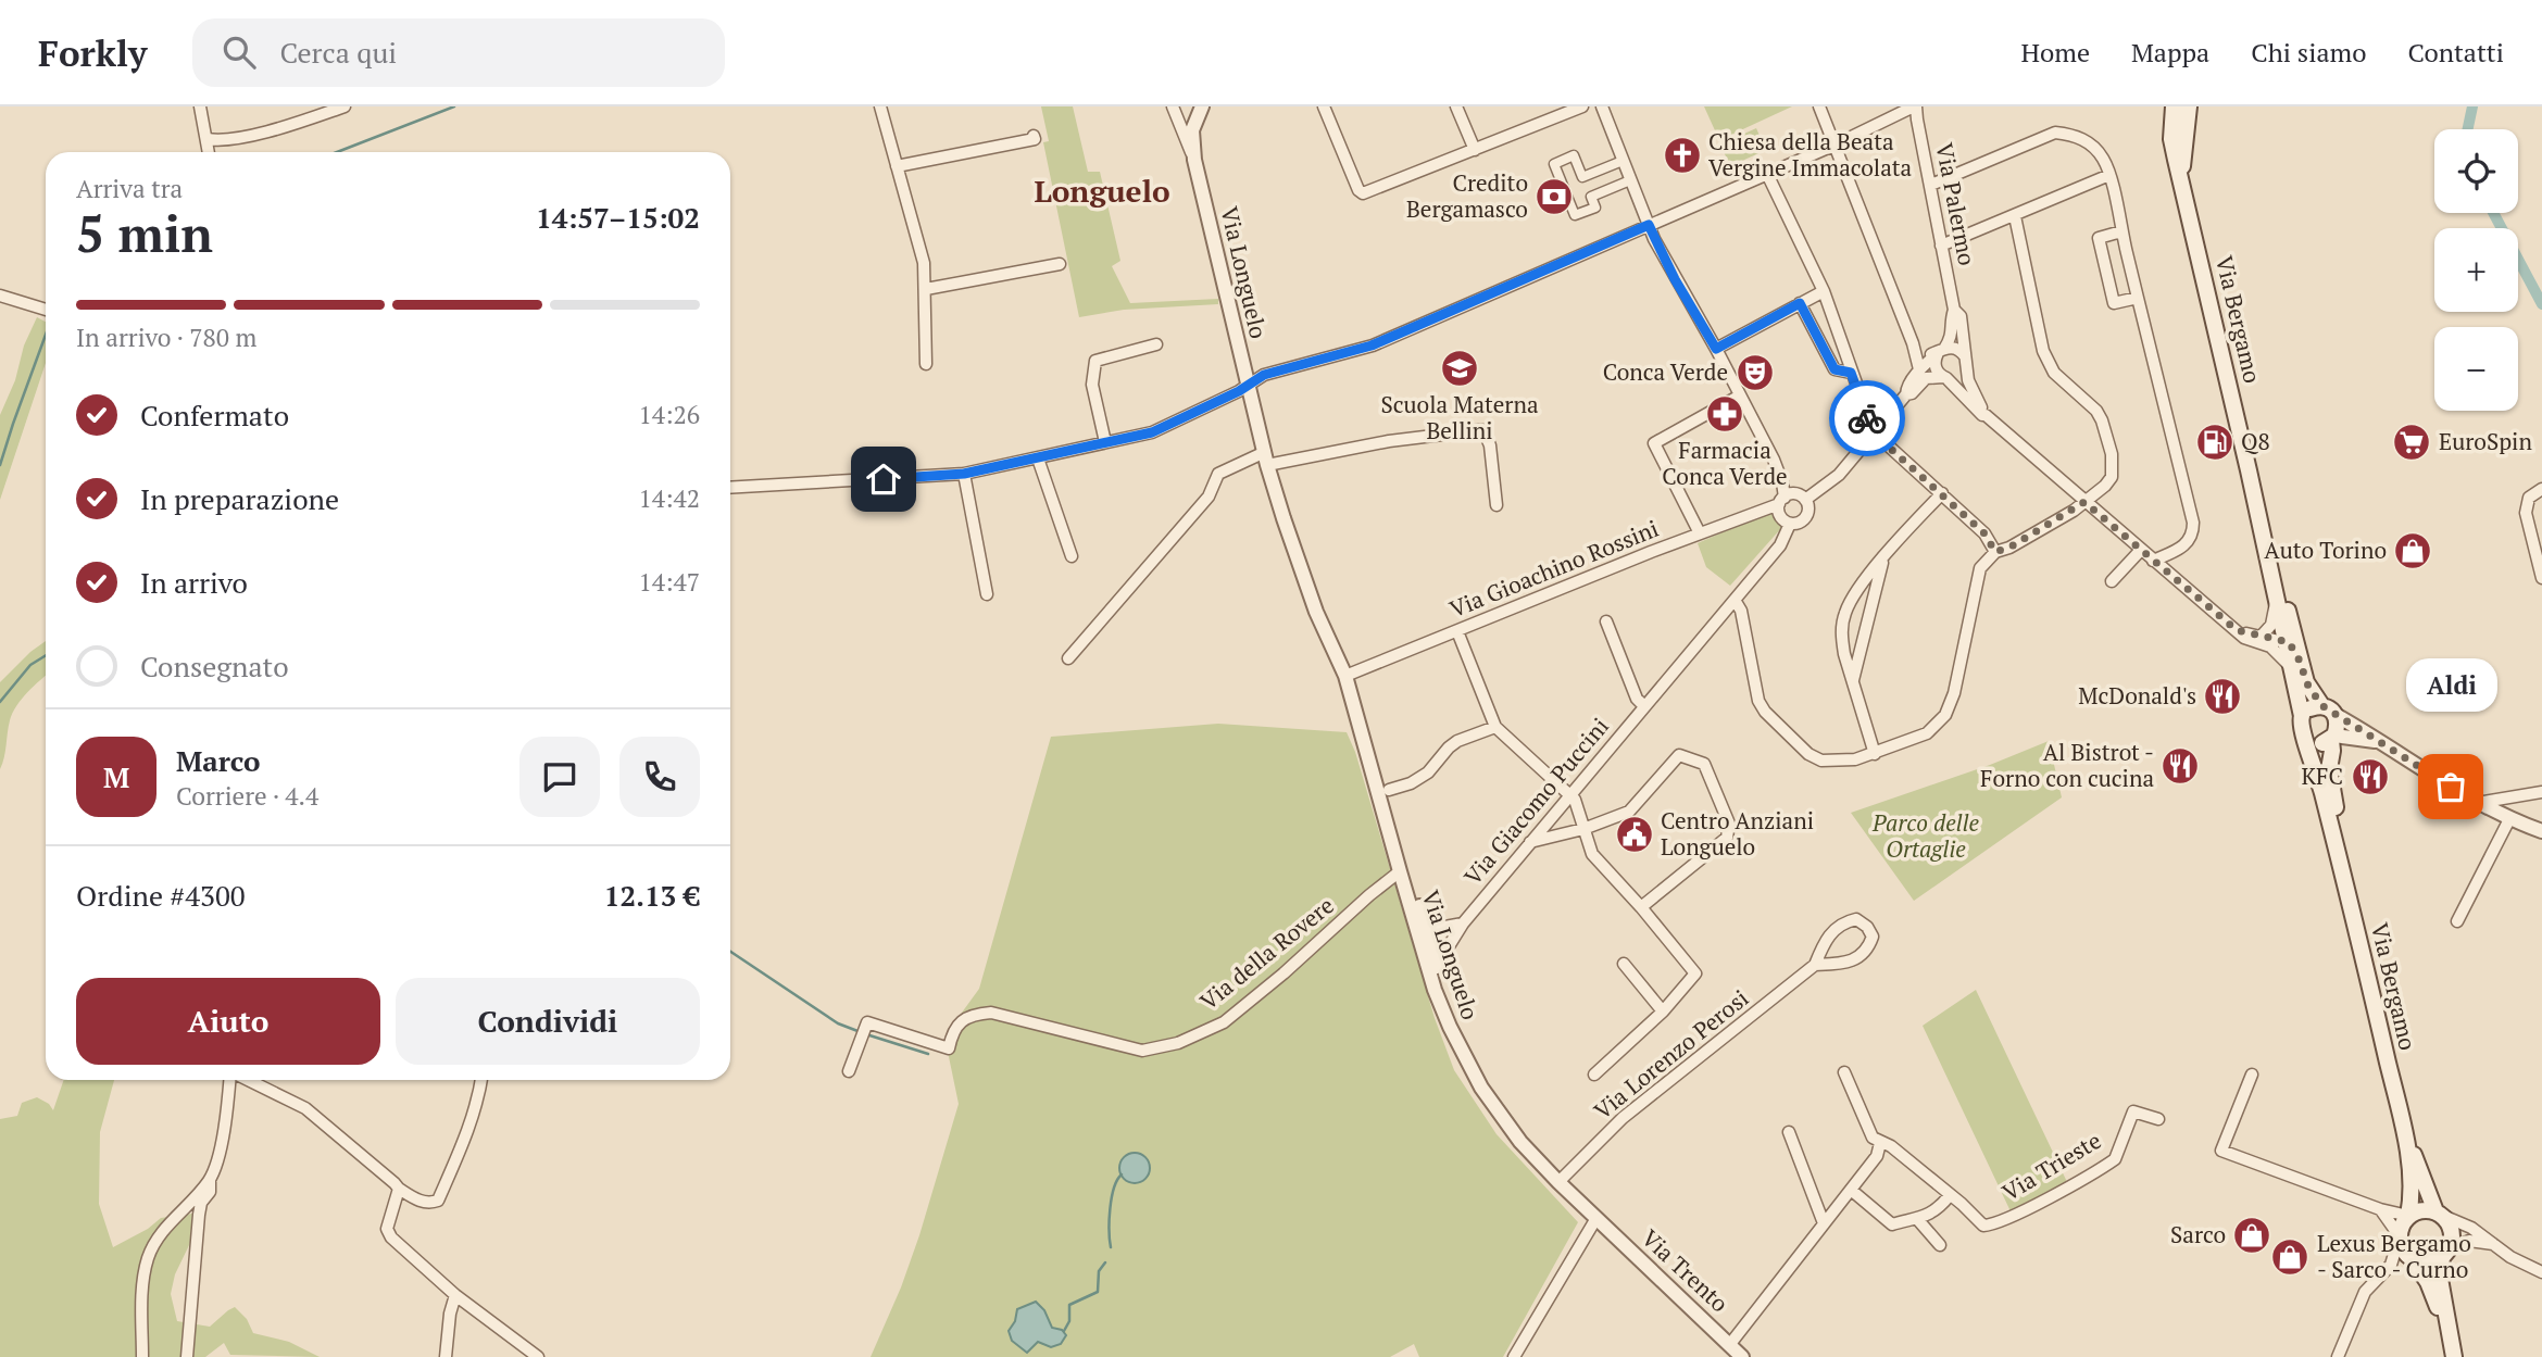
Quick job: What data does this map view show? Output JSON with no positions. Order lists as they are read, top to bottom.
{
  "streets": {
    "main road": ["Via Bergamo"],
    "street": [
      "Via Palermo",
      "Via Longuelo",
      "Via Gioachino Rossini",
      "Via Giacomo Puccini",
      "Via della Rovere",
      "Via Lorenzo Perosi",
      "Via Trieste",
      "Via Trento"
    ]
  },
  "crossings": [
    ["Via Palermo", "Via Giacomo Puccini"],
    ["Via Longuelo", "Via Gioachino Rossini"],
    ["Via Longuelo", "Via Giacomo Puccini"],
    ["Via Longuelo", "Via della Rovere"],
    ["Via Longuelo", "Via Lorenzo Perosi"],
    ["Via Longuelo", "Via Trento"],
    ["Via Gioachino Rossini", "Via Giacomo Puccini"]
  ],
  "districts": ["Longuelo"],
  "parks": ["Parco delle Ortaglie"],
  "places": {
    "church": ["Chiesa della Beata Vergine Immacolata"],
    "bank": ["Credito Bergamasco"],
    "school or university": ["Scuola Materna Bellini"],
    "theatre": ["Conca Verde"],
    "pharmacy": ["Farmacia Conca Verde"],
    "fuel station": ["Q8"],
    "supermarket": ["EuroSpin"],
    "shop": ["Auto Torino", "Sarco", "Lexus Bergamo - Sarco - Curno"],
    "restaurant": ["McDonald's", "Al Bistrot - Forno con cucina", "KFC"],
    "other": ["Aldi"],
    "public building": ["Centro Anziani Longuelo"]
  },
  "page": {
    "header": "Forkly",
    "search": "Cerca qui",
    "nav": [
      "Home",
      "Mappa",
      "Chi siamo",
      "Contatti"
    ],
    "map_buttons": ["+", "−"],
    "heading": ["5 min", "Arriva tra", "14:57–15:02"],
    "panel": [
      "Marco",
      "Corriere · 4.4",
      "Ordine #4300",
      "12.13 €"
    ],
    "bar": "In arrivo · 780 m",
    "list": [
      ["Confermato", "14:26"],
      ["In preparazione", "14:42"],
      ["In arrivo", "14:47"],
      "Consegnato"
    ],
    "bubble": "Aldi",
    "round": "M",
    "buttons": ["Aiuto", "Condividi"]
  }
}
